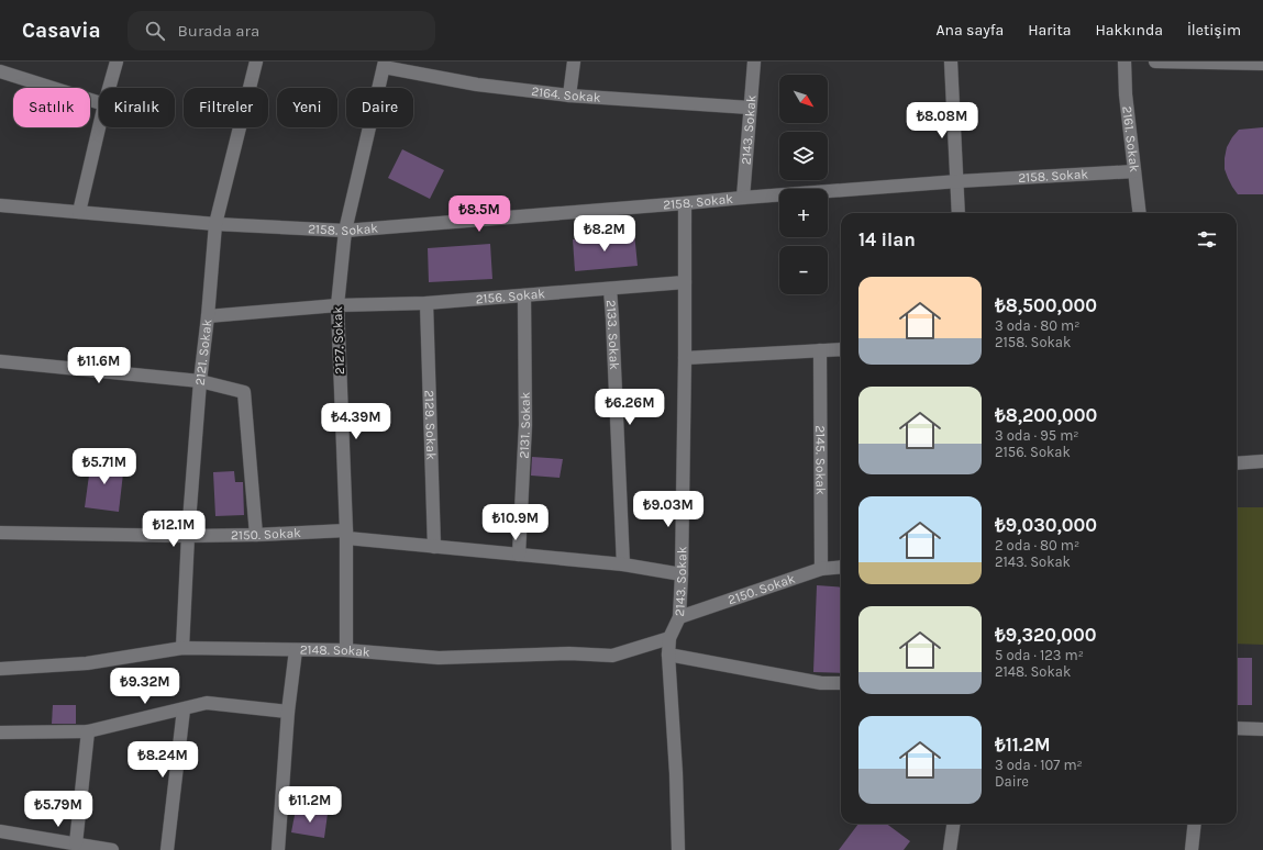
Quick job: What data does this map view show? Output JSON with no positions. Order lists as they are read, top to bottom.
{
  "streets": {
    "street": [
      "2164. Sokak",
      "2143. Sokak",
      "2161. Sokak",
      "2158. Sokak",
      "2156. Sokak",
      "2133. Sokak",
      "2127. Sokak",
      "2121. Sokak",
      "2129. Sokak",
      "2131. Sokak",
      "2145. Sokak",
      "2150. Sokak",
      "2148. Sokak"
    ]
  },
  "crossings": [
    ["2164. Sokak", "2143. Sokak"],
    ["2164. Sokak", "2127. Sokak"],
    ["2143. Sokak", "2158. Sokak"],
    ["2143. Sokak", "2156. Sokak"],
    ["2143. Sokak", "2150. Sokak"],
    ["2143. Sokak", "2148. Sokak"],
    ["2161. Sokak", "2158. Sokak"],
    ["2158. Sokak", "2127. Sokak"],
    ["2158. Sokak", "2121. Sokak"],
    ["2156. Sokak", "2133. Sokak"],
    ["2156. Sokak", "2127. Sokak"],
    ["2156. Sokak", "2121. Sokak"],
    ["2156. Sokak", "2129. Sokak"],
    ["2156. Sokak", "2131. Sokak"],
    ["2133. Sokak", "2150. Sokak"],
    ["2127. Sokak", "2150. Sokak"],
    ["2127. Sokak", "2148. Sokak"],
    ["2121. Sokak", "2150. Sokak"],
    ["2121. Sokak", "2148. Sokak"],
    ["2129. Sokak", "2150. Sokak"],
    ["2131. Sokak", "2150. Sokak"],
    ["2145. Sokak", "2150. Sokak"]
  ],
  "north": "bottom right",
  "page": {
    "header": "Casavia",
    "search": "Burada ara",
    "nav": [
      "Ana sayfa",
      "Harita",
      "Hakkında",
      "İletişim"
    ],
    "map_buttons": ["+", "−"],
    "chip": [
      "Satılık",
      "Kiralık",
      "Filtreler",
      "Yeni",
      "Daire"
    ],
    "price": [
      "₺8.08M",
      "₺8.5M",
      "₺8.2M",
      "₺11.6M",
      "₺6.26M",
      "₺4.39M",
      "₺5.71M",
      "₺9.03M",
      "₺10.9M",
      "₺12.1M",
      "₺9.32M",
      "₺8.24M",
      "₺11.2M",
      "₺5.79M"
    ],
    "heading": "14 ilan",
    "list": [
      {
        "name": "₺8,500,000",
        "note": "3 oda · 80 m² · 2158. Sokak"
      },
      {
        "name": "₺8,200,000",
        "note": "3 oda · 95 m² · 2156. Sokak"
      },
      {
        "name": "₺9,030,000",
        "note": "2 oda · 80 m² · 2143. Sokak"
      },
      {
        "name": "₺9,320,000",
        "note": "5 oda · 123 m² · 2148. Sokak"
      },
      {
        "name": "₺11.2M",
        "note": "3 oda · 107 m² · Daire"
      }
    ]
  }
}
